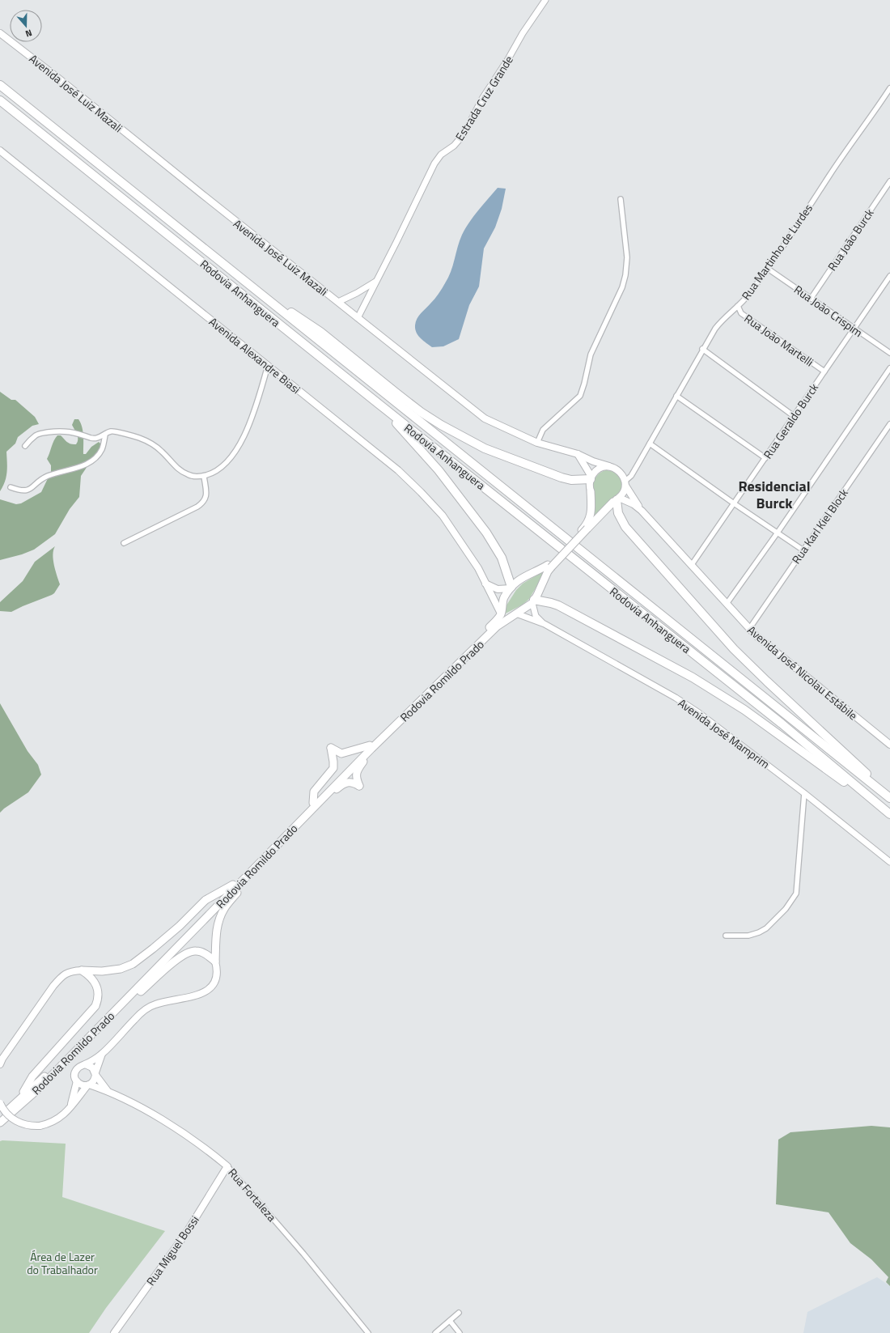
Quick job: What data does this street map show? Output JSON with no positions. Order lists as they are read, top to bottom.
{
  "streets": {
    "highway": ["Rodovia Anhanguera"],
    "main road": [
      "Avenida José Luiz Mazali",
      "Avenida Alexandre Biasi",
      "Avenida José Nicolau Estábile",
      "Rodovia Romildo Prado",
      "Rua Fortaleza",
      "Rua Miguel Bossi"
    ],
    "street": [
      "Estrada Cruz Grande",
      "Rua João Burck",
      "Rua Martinho de Lurdes",
      "Rua João Crispim",
      "Rua João Martelli",
      "Rua Geraldo Burck",
      "Rua Karl Kiel Block",
      "Avenida José Mamprim"
    ]
  },
  "crossings": [
    ["Avenida José Luiz Mazali", "Estrada Cruz Grande"],
    ["Avenida José Luiz Mazali", "Rua Martinho de Lurdes"],
    ["Avenida José Luiz Mazali", "Avenida José Nicolau Estábile"],
    ["Rua João Burck", "Rua João Crispim"],
    ["Rua Martinho de Lurdes", "Rua João Crispim"],
    ["Rua Martinho de Lurdes", "Rua João Martelli"],
    ["Rua Martinho de Lurdes", "Avenida José Nicolau Estábile"],
    ["Rua João Crispim", "Rua Geraldo Burck"],
    ["Rua João Martelli", "Rua Geraldo Burck"],
    ["Avenida Alexandre Biasi", "Rodovia Romildo Prado"],
    ["Rua Geraldo Burck", "Avenida José Nicolau Estábile"],
    ["Rua Karl Kiel Block", "Avenida José Nicolau Estábile"],
    ["Rodovia Romildo Prado", "Avenida José Mamprim"],
    ["Rua Fortaleza", "Rua Miguel Bossi"]
  ],
  "districts": ["Residencial Burck"],
  "parks": ["Área de Lazer do Trabalhador"],
  "north": "bottom"
}
